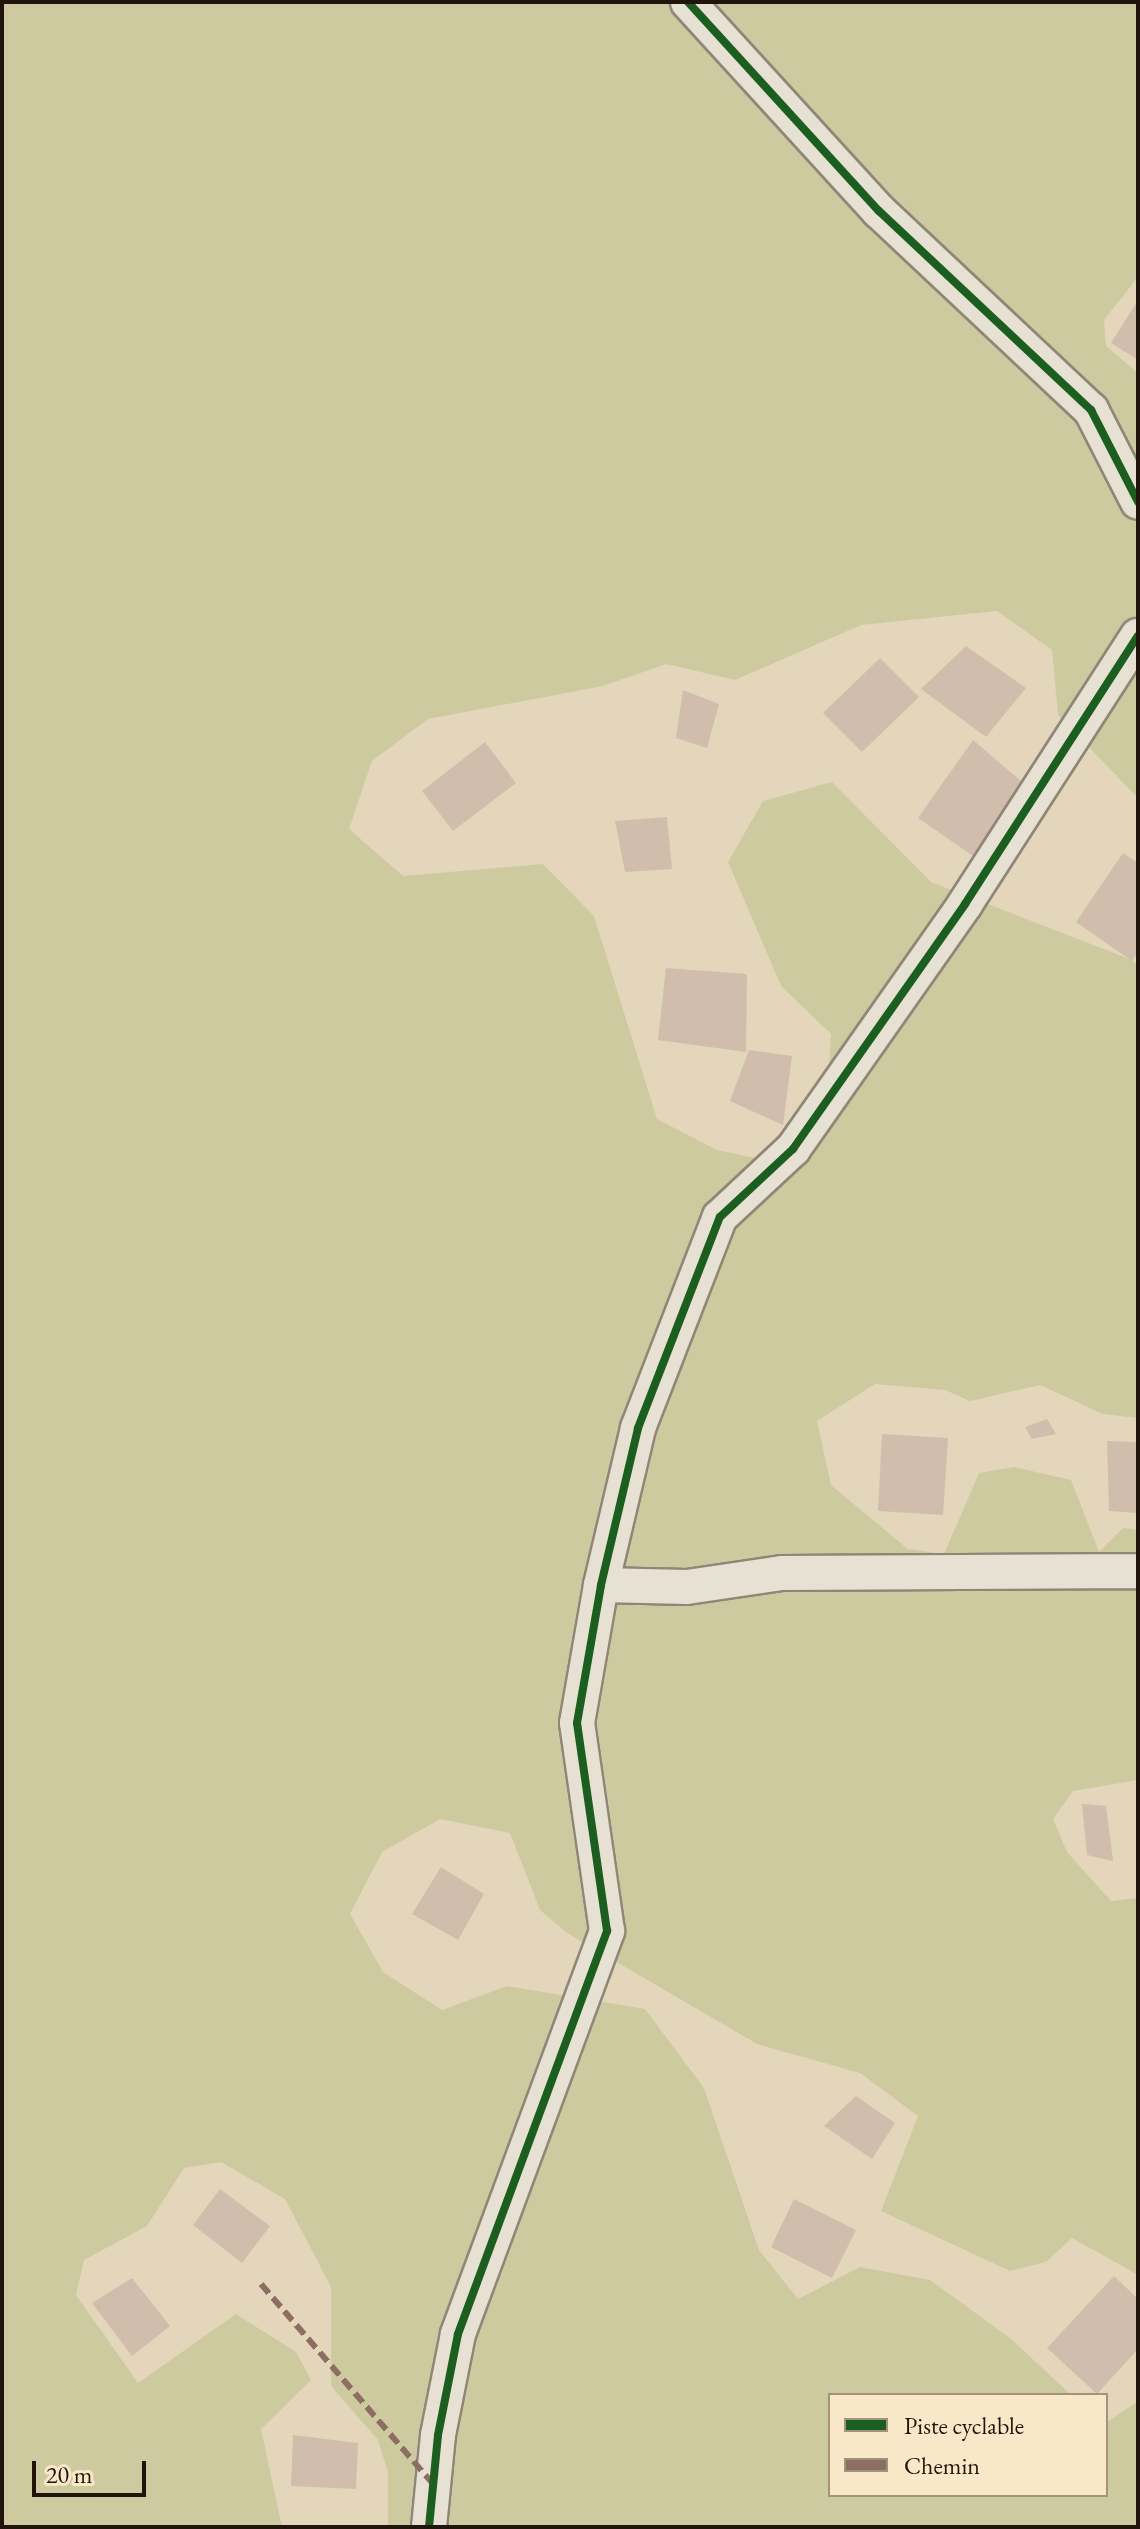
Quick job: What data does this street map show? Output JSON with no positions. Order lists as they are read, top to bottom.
{
  "legend": ["Piste cyclable", "Chemin"],
  "scale_bar": "20 m"
}
